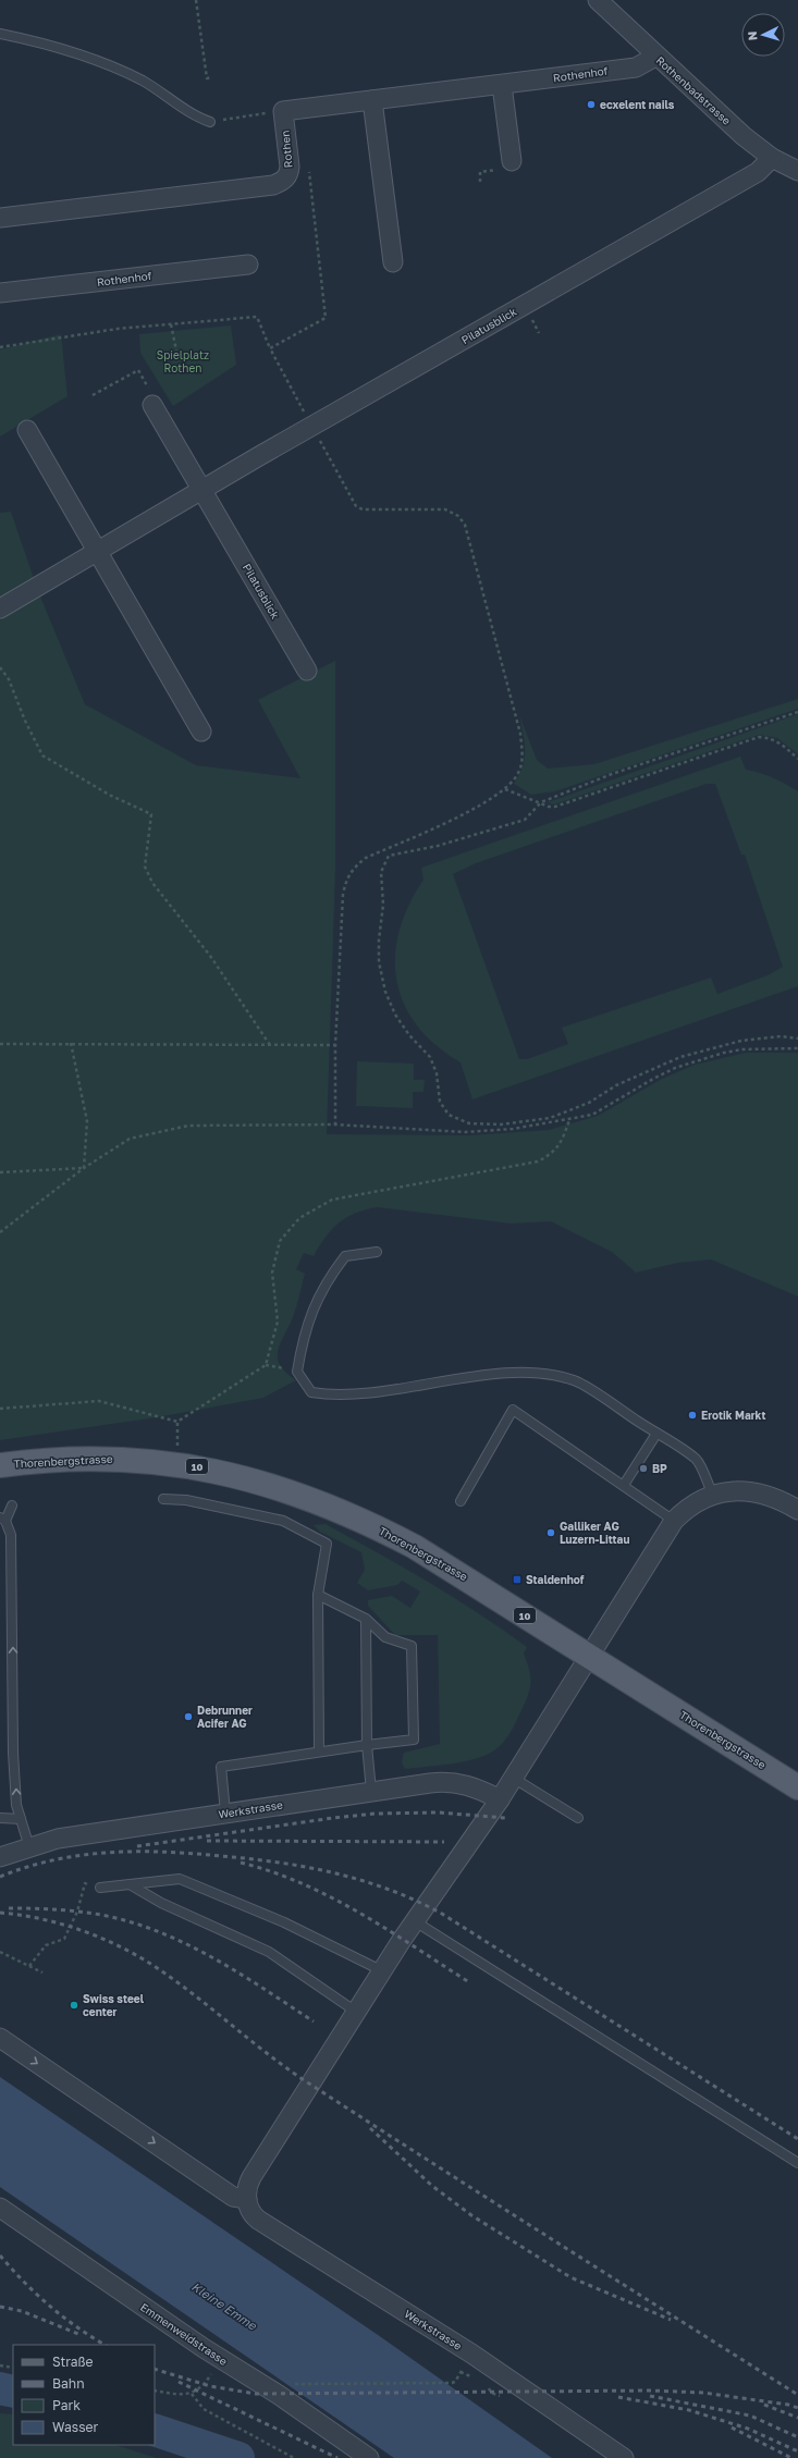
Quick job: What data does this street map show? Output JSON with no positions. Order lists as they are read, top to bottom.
{
  "streets": {
    "main road": ["Thorenbergstrasse", "10"],
    "street": [
      "Rothenhof",
      "Rothenbadstrasse",
      "Rothen",
      "Pilatusblick",
      "Werkstrasse",
      "Emmenweidstrasse"
    ]
  },
  "crossings": [
    ["Rothenhof", "Rothenbadstrasse"],
    ["Rothenhof", "Rothen"],
    ["Rothenbadstrasse", "Pilatusblick"]
  ],
  "water": ["Kleine Emme"],
  "parks": ["Spielplatz Rothen"],
  "places": {
    "other": [
      "ecxelent nails",
      "Erotik Markt",
      "BP",
      "Galliker AG Luzern-Littau",
      "Debrunner Acifer AG",
      "Swiss steel center"
    ],
    "transit": ["Staldenhof"]
  },
  "legend": [
    "Straße",
    "Bahn",
    "Park",
    "Wasser"
  ],
  "north": "left"
}
